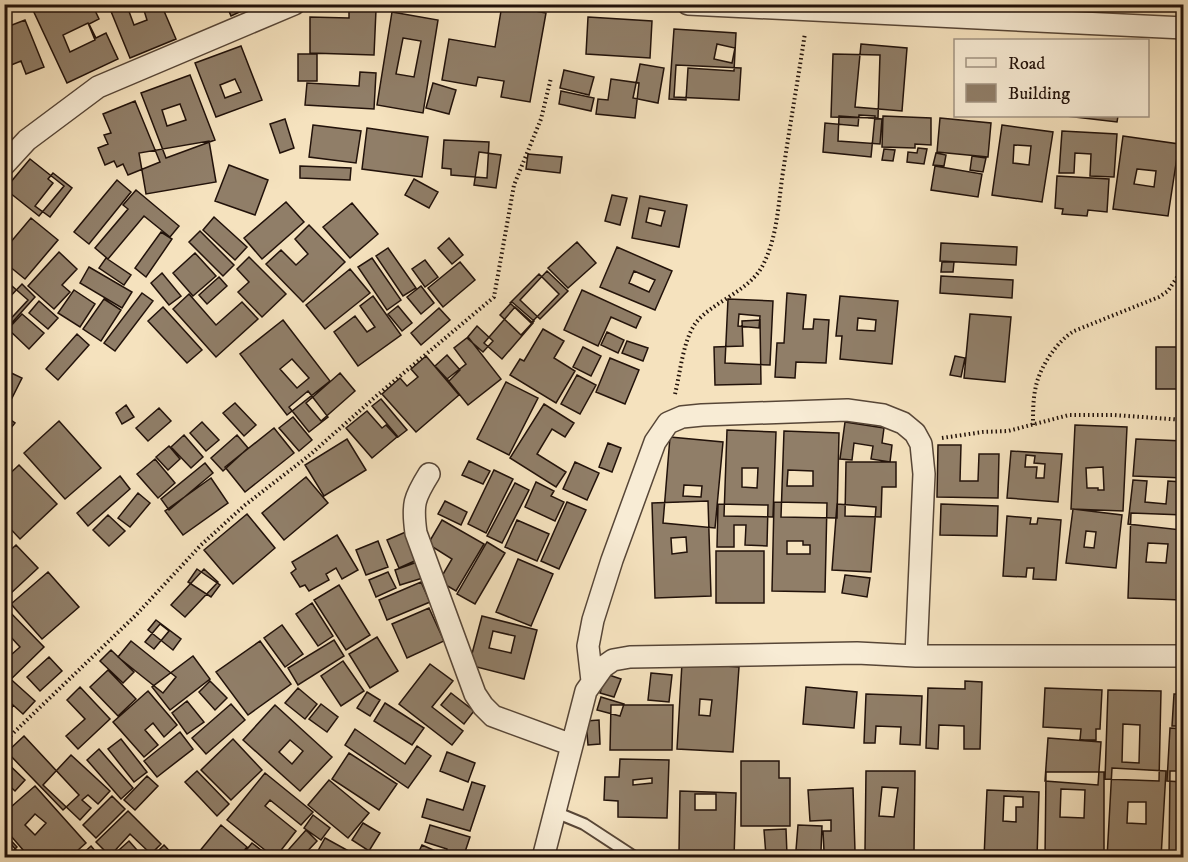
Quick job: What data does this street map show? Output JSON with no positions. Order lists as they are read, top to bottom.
{
  "legend": ["Road", "Building"]
}
